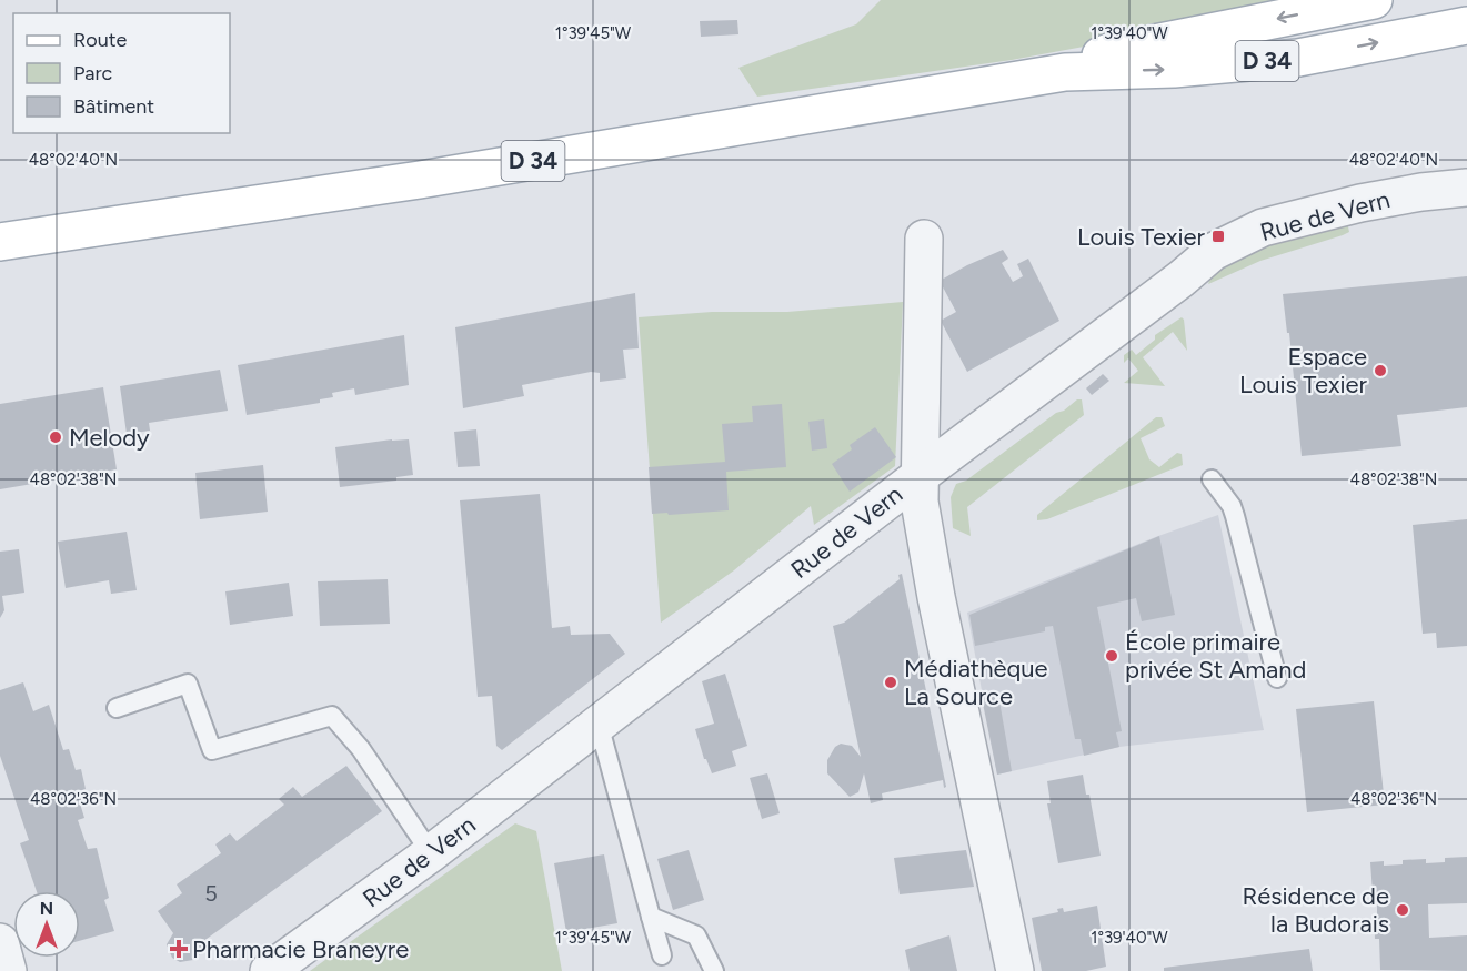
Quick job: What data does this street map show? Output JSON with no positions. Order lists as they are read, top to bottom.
{
  "streets": {
    "main road": ["D 34"],
    "street": ["Rue de Vern"]
  },
  "places": {
    "transit": ["Louis Texier"],
    "other": [
      "Espace Louis Texier",
      "Melody",
      "École primaire privée St Amand",
      "Médiathèque La Source",
      "Résidence de la Budorais"
    ],
    "health": ["Pharmacie Braneyre"]
  },
  "house_numbers": ["5"],
  "legend": ["Route", "Parc", "Bâtiment"],
  "north": "top",
  "coordinates": [
    "1°39'45\"W",
    "1°39'40\"W",
    "48°02'40\"N",
    "48°02'38\"N",
    "48°02'36\"N"
  ]
}
